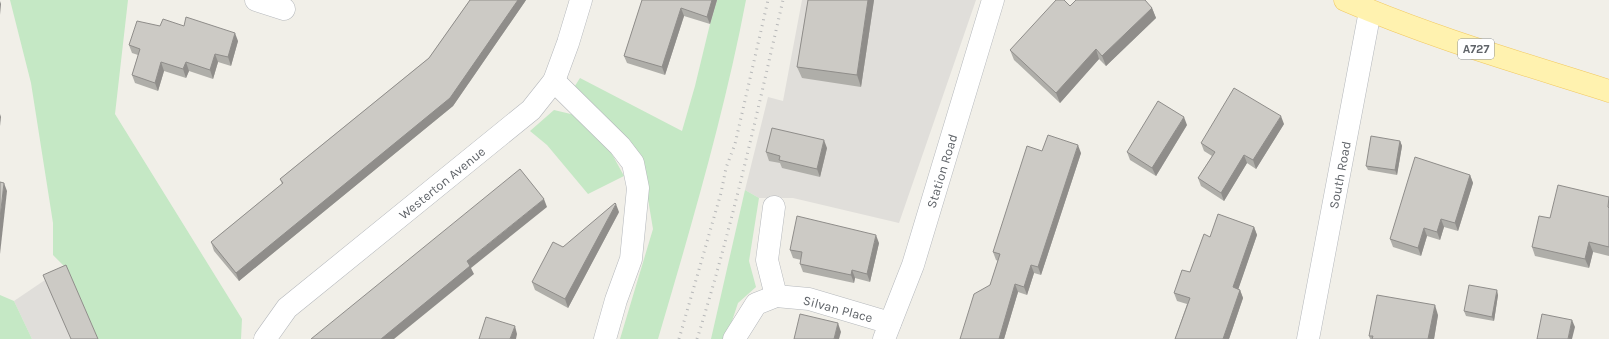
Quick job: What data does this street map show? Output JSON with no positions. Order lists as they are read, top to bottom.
{
  "streets": {
    "main road": ["A727"],
    "street": [
      "Station Road",
      "South Road",
      "Westerton Avenue",
      "Silvan Place"
    ]
  },
  "crossings": [
    ["A727", "South Road"],
    ["Station Road", "Silvan Place"]
  ]
}
